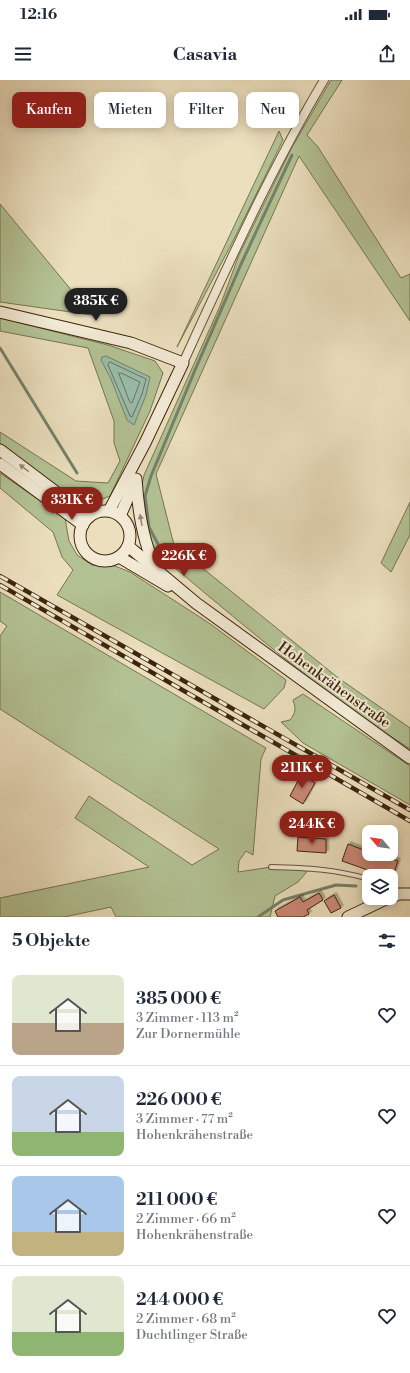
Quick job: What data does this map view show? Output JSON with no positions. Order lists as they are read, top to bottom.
{
  "streets": {
    "main road": ["Hohenkrähenstraße"]
  },
  "north": "top left",
  "page": {
    "status": "12:16",
    "header": "Casavia",
    "chip": [
      "Kaufen",
      "Mieten",
      "Filter",
      "Neu"
    ],
    "price": [
      "385K €",
      "331K €",
      "226K €",
      "211K €",
      "244K €"
    ],
    "heading": "5 Objekte",
    "list": [
      {
        "name": "385 000 €",
        "note": "3 Zimmer · 113 m² · Zur Dornermühle"
      },
      {
        "name": "226 000 €",
        "note": "3 Zimmer · 77 m² · Hohenkrähenstraße"
      },
      {
        "name": "211 000 €",
        "note": "2 Zimmer · 66 m² · Hohenkrähenstraße"
      },
      {
        "name": "244 000 €",
        "note": "2 Zimmer · 68 m² · Duchtlinger Straße"
      }
    ]
  }
}
